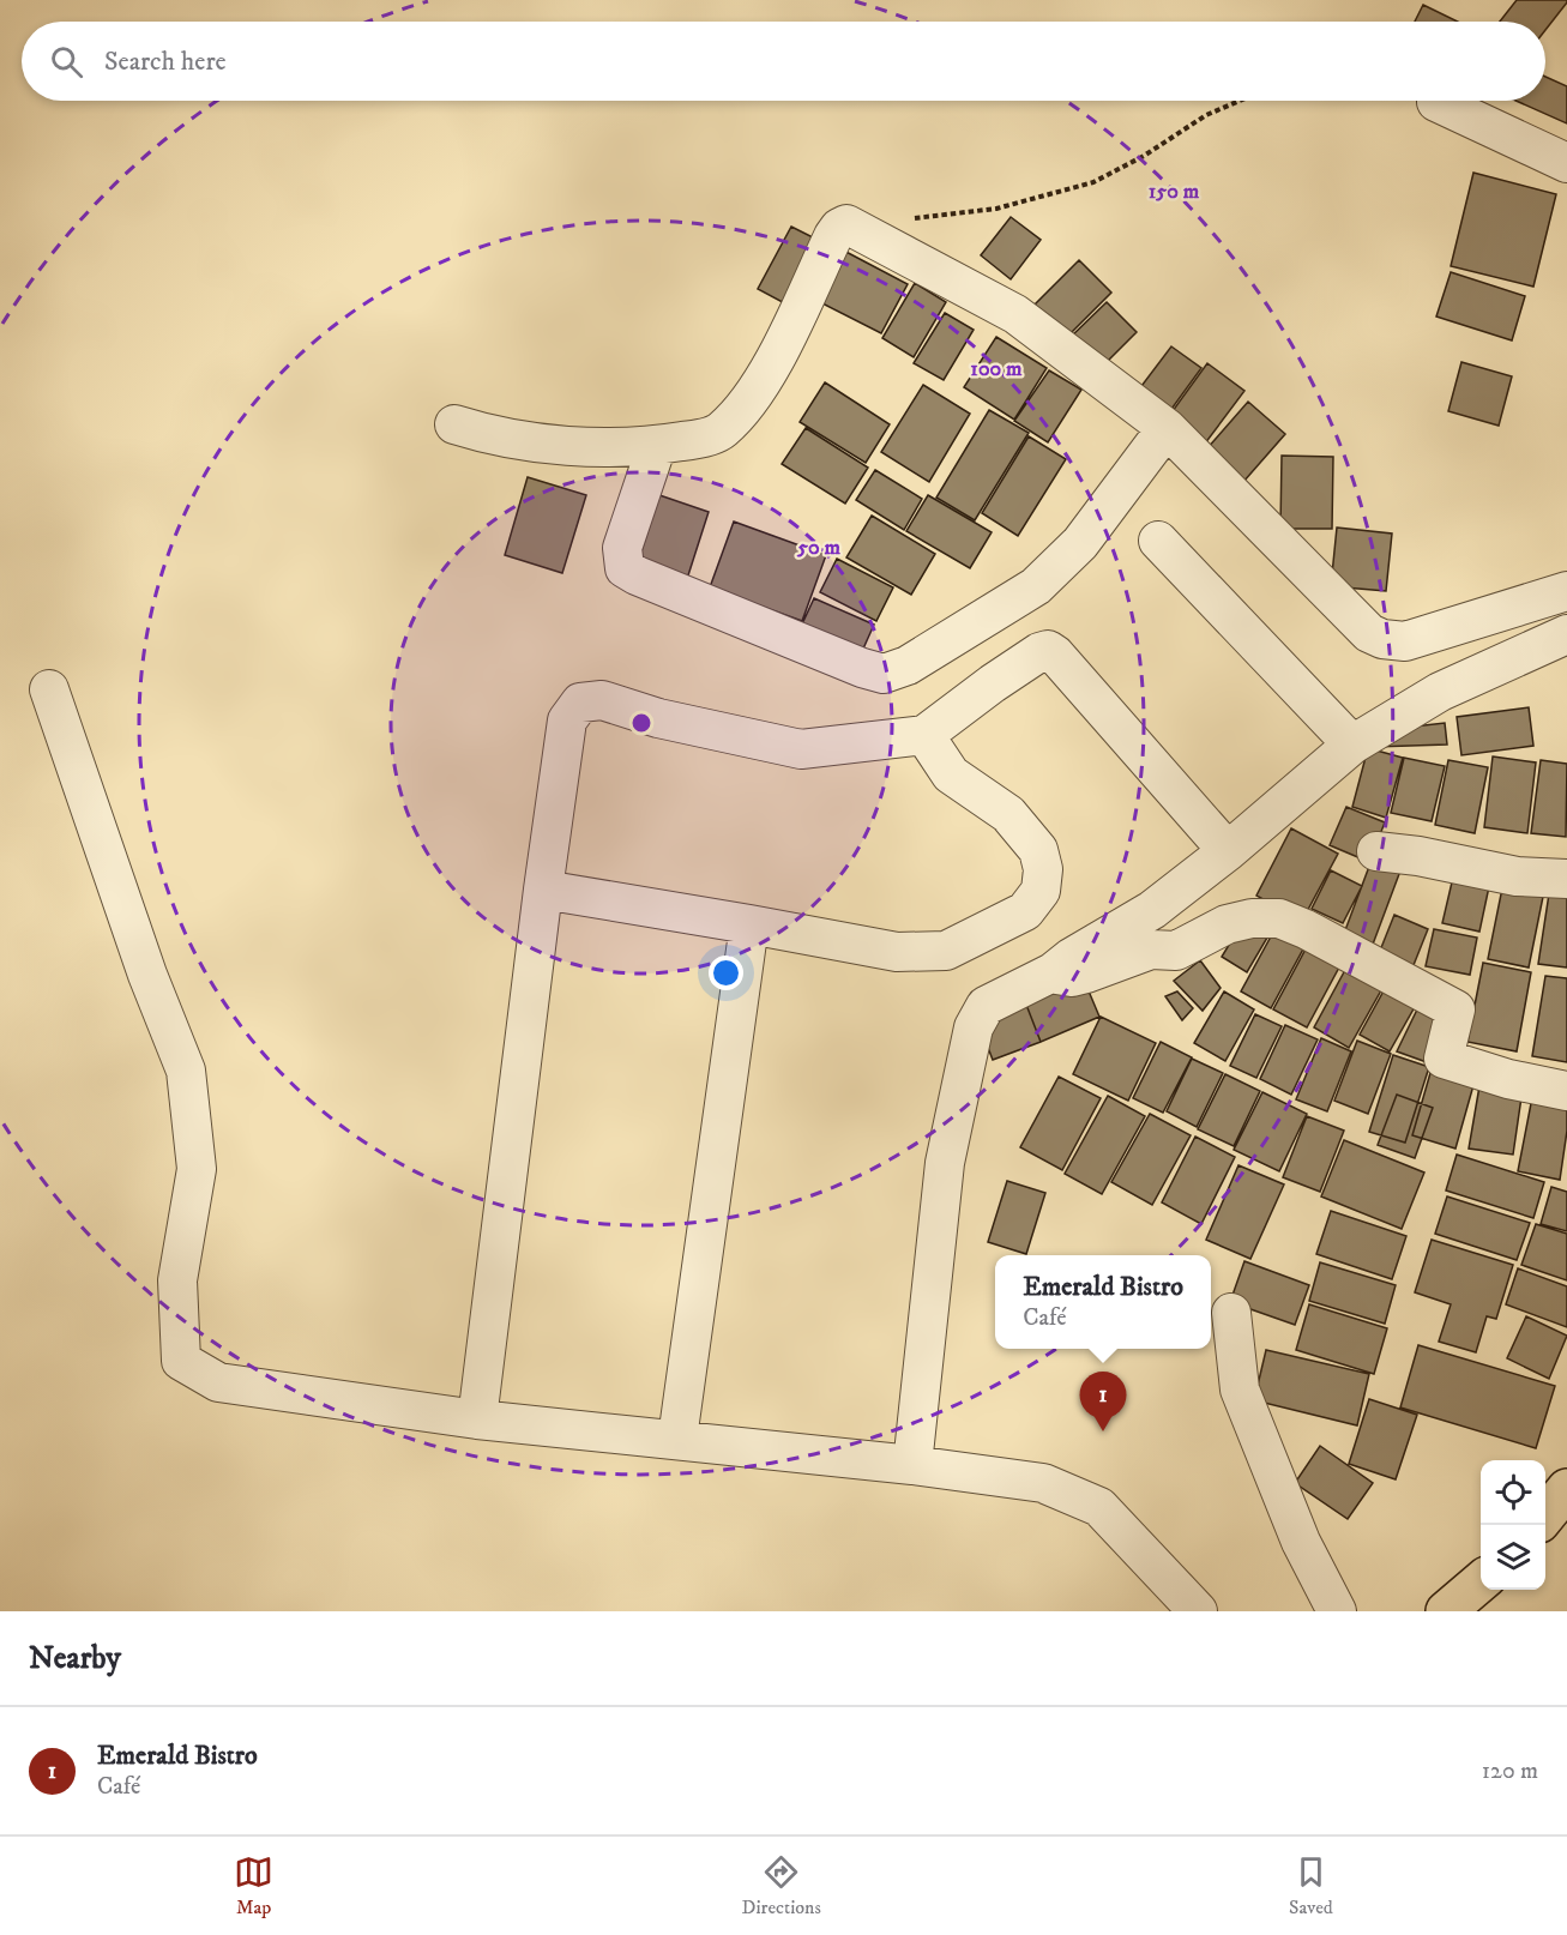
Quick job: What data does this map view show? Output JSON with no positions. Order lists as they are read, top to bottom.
{
  "page": {
    "search": "Search here",
    "popup": ["Emerald Bistro", "Café"],
    "pins": "1",
    "heading": "Nearby",
    "list": [
      {
        "mark": "1",
        "name": "Emerald Bistro",
        "note": "Café",
        "value": "120 m"
      }
    ],
    "nav": ["Map", "Directions", "Saved"]
  },
  "rings": ["150 m", "100 m", "50 m"]
}
